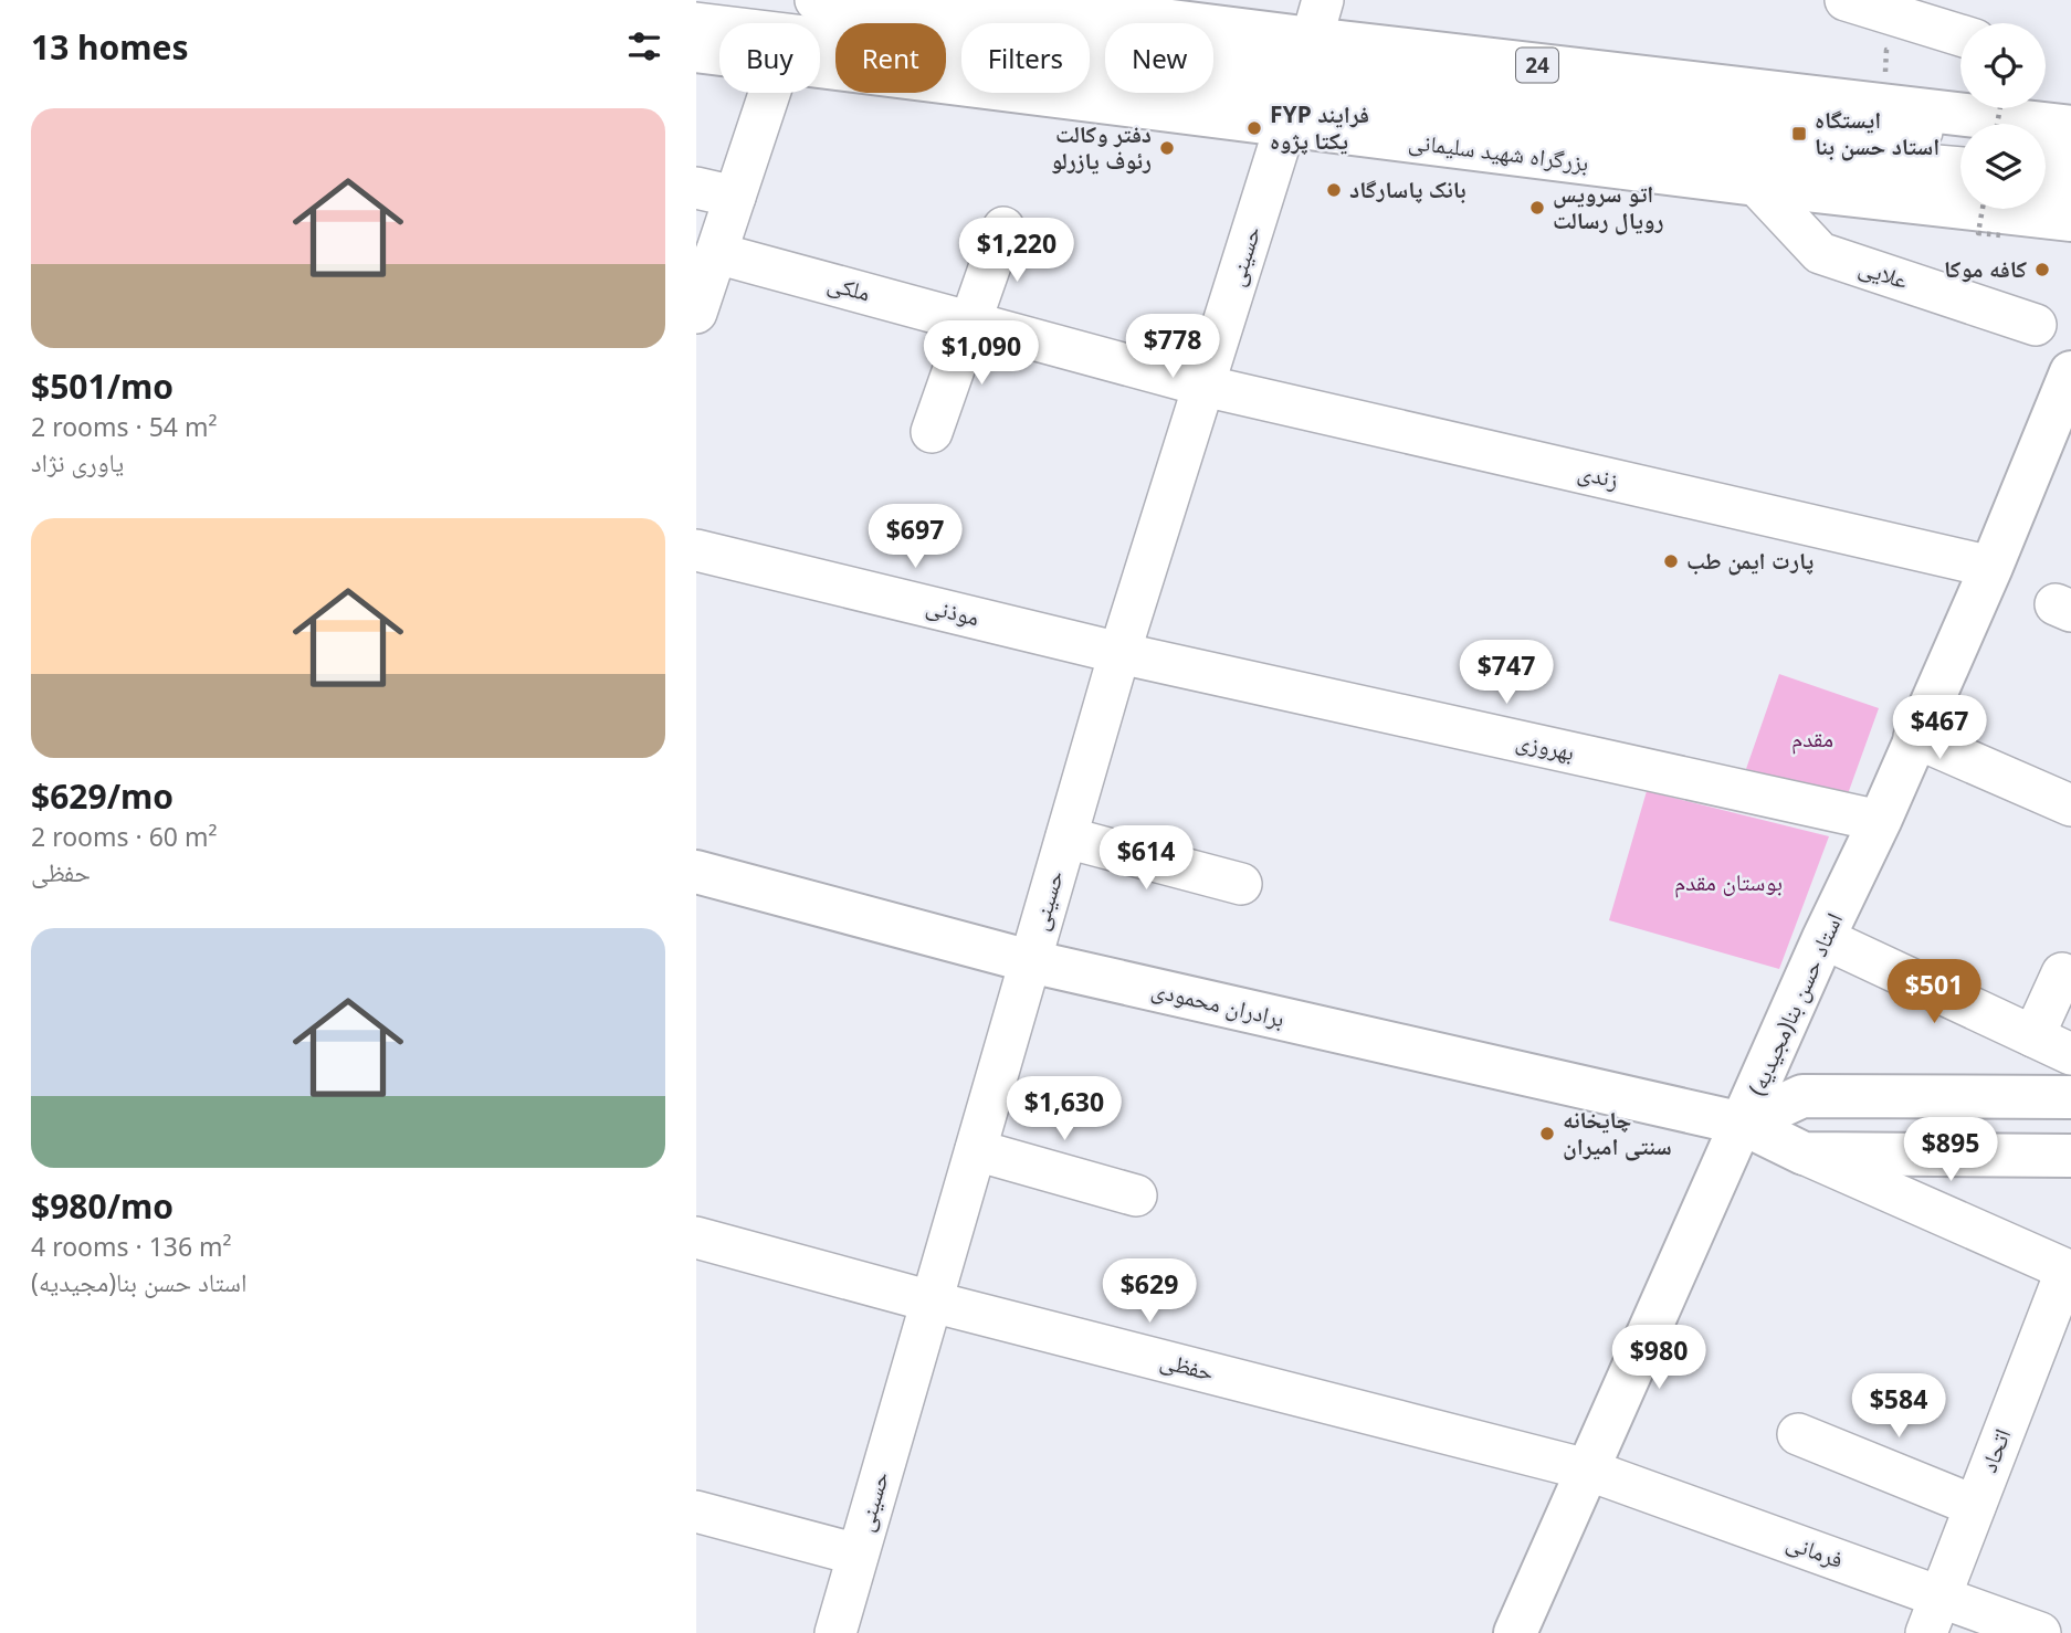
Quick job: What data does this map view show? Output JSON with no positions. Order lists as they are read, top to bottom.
{
  "streets": {
    "main road": [
      "24",
      "بزرگراه شهید سلیمانی",
      "برادران محمودی",
      "استاد حسن بنا(مجیدیه)"
    ],
    "street": [
      "حسینی",
      "علایی",
      "ملکی",
      "زندی",
      "موذنی",
      "بهروزی",
      "حفظی",
      "اتحاد",
      "فرمانی"
    ]
  },
  "crossings": [
    ["بزرگراه شهید سلیمانی", "حسینی"],
    ["بزرگراه شهید سلیمانی", "علایی"],
    ["حسینی", "ملکی"],
    ["حسینی", "زندی"],
    ["حسینی", "موذنی"],
    ["حسینی", "بهروزی"],
    ["حسینی", "برادران محمودی"],
    ["حسینی", "حفظی"],
    ["ملکی", "زندی"],
    ["زندی", "استاد حسن بنا(مجیدیه)"],
    ["موذنی", "بهروزی"],
    ["بهروزی", "استاد حسن بنا(مجیدیه)"],
    ["برادران محمودی", "استاد حسن بنا(مجیدیه)"],
    ["استاد حسن بنا(مجیدیه)", "حفظی"],
    ["استاد حسن بنا(مجیدیه)", "فرمانی"],
    ["حفظی", "فرمانی"],
    ["اتحاد", "فرمانی"]
  ],
  "parks": ["مقدم", "بوستان مقدم"],
  "places": {
    "other": [
      "FYP فرایند یکتا پژوه",
      "دفتر وکالت رئوف یازرلو",
      "بانک پاسارگاد",
      "اتو سرویس رویال رسالت",
      "کافه موکا",
      "پارت ایمن طب",
      "چایخانه سنتی امیران"
    ],
    "transit": ["ایستگاه استاد حسن بنا"]
  },
  "page": {
    "heading": "13 homes",
    "chip": [
      "Buy",
      "Rent",
      "Filters",
      "New"
    ],
    "list": [
      {
        "name": "$501/mo",
        "note": "2 rooms · 54 m² · یاوری نژاد"
      },
      {
        "name": "$629/mo",
        "note": "2 rooms · 60 m² · حفظی"
      },
      {
        "name": "$980/mo",
        "note": "4 rooms · 136 m² · استاد حسن بنا(مجیدیه)"
      }
    ],
    "price": [
      "$1,220",
      "$778",
      "$1,090",
      "$697",
      "$747",
      "$467",
      "$614",
      "$501",
      "$1,630",
      "$895",
      "$629",
      "$980",
      "$584"
    ]
  }
}
